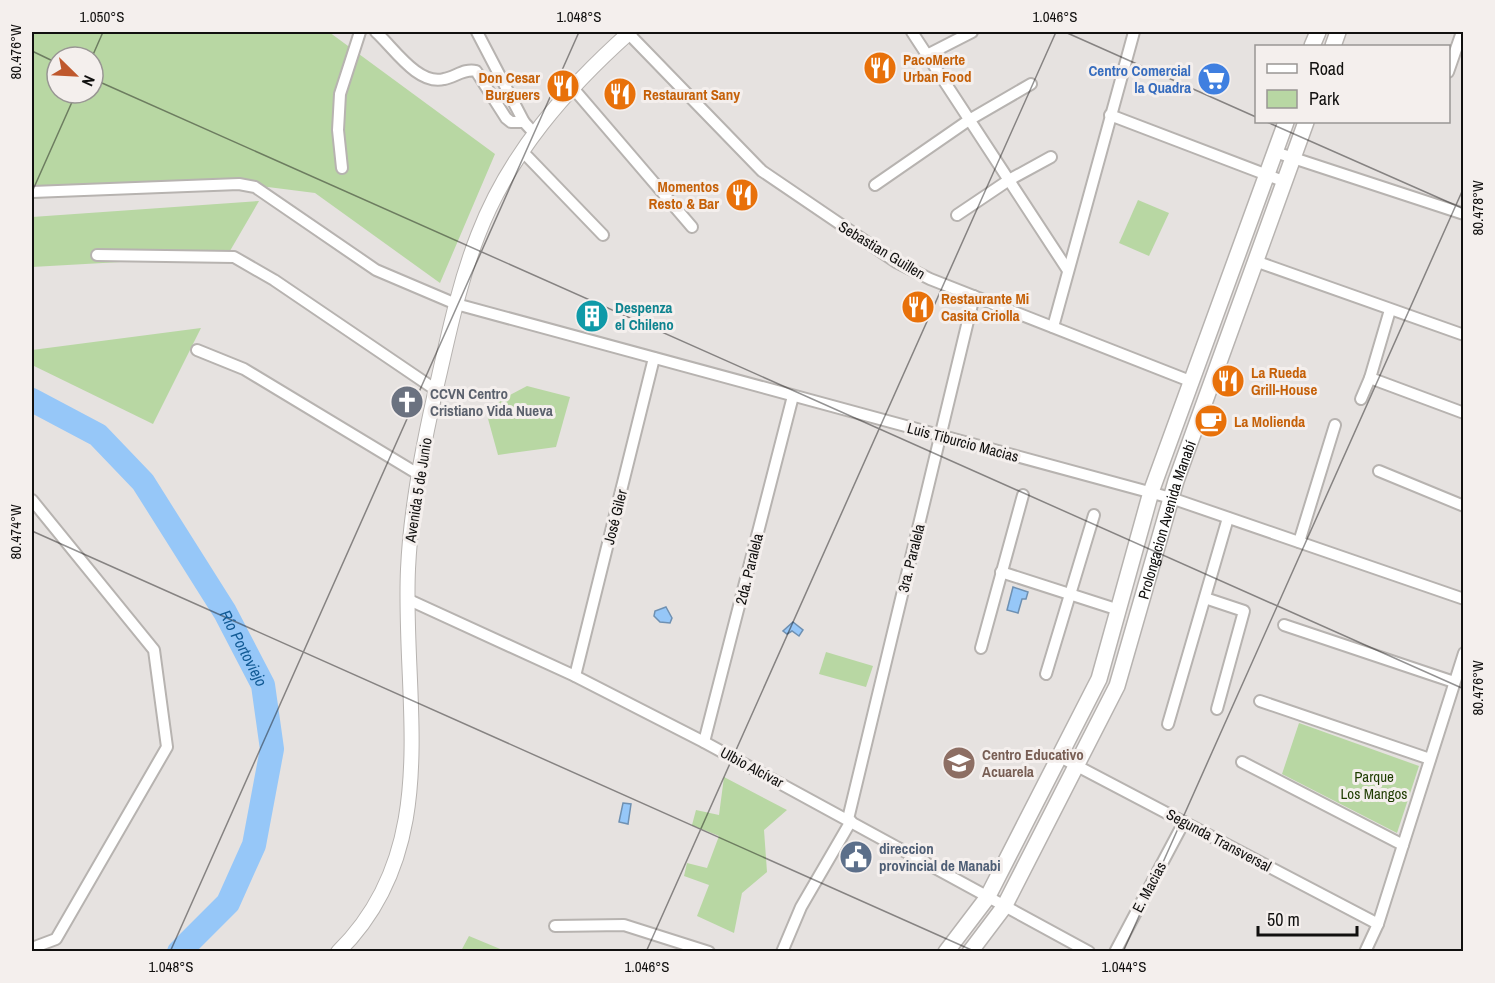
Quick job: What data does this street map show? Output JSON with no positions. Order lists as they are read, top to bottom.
{
  "streets": {
    "main road": ["Prolongacion Avenida Manabí"],
    "street": [
      "Sebastian Guillen",
      "Luis Tiburcio Macias",
      "Avenida 5 de Junio",
      "José Giler",
      "3ra. Paralela",
      "2da. Paralela",
      "Ulbio Alcívar",
      "Segunda Transversal",
      "E. Macias"
    ]
  },
  "crossings": [
    ["Sebastian Guillen", "Avenida 5 de Junio"],
    ["Sebastian Guillen", "Prolongacion Avenida Manabí"],
    ["Sebastian Guillen", "3ra. Paralela"],
    ["Luis Tiburcio Macias", "Avenida 5 de Junio"],
    ["Luis Tiburcio Macias", "José Giler"],
    ["Luis Tiburcio Macias", "Prolongacion Avenida Manabí"],
    ["Luis Tiburcio Macias", "3ra. Paralela"],
    ["Luis Tiburcio Macias", "2da. Paralela"],
    ["Avenida 5 de Junio", "Ulbio Alcívar"],
    ["José Giler", "Ulbio Alcívar"],
    ["Prolongacion Avenida Manabí", "Ulbio Alcívar"],
    ["Prolongacion Avenida Manabí", "Segunda Transversal"],
    ["3ra. Paralela", "Ulbio Alcívar"],
    ["2da. Paralela", "Ulbio Alcívar"],
    ["Segunda Transversal", "E. Macias"]
  ],
  "water": ["Río Portoviejo"],
  "parks": ["Parque Los Mangos"],
  "places": {
    "restaurant": [
      "PacoMerte Urban Food",
      "Don Cesar Burguers",
      "Restaurant Sany",
      "Momentos Resto & Bar",
      "Restaurante Mi Casita Criolla",
      "La Rueda Grill-House"
    ],
    "supermarket": ["Centro Comercial la Quadra"],
    "building": ["Despenza el Chileno"],
    "church": ["CCVN Centro Cristiano Vida Nueva"],
    "cafe": ["La Molienda"],
    "school or university": ["Centro Educativo Acuarela"],
    "public building": ["direccion provincial de Manabi"]
  },
  "legend": ["Road", "Park"],
  "scale_bar": "50 m",
  "north": "bottom right",
  "coordinates": [
    "1.050°S",
    "1.048°S",
    "1.046°S",
    "80.476°W",
    "80.478°W",
    "80.474°W",
    "1.044°S"
  ]
}
